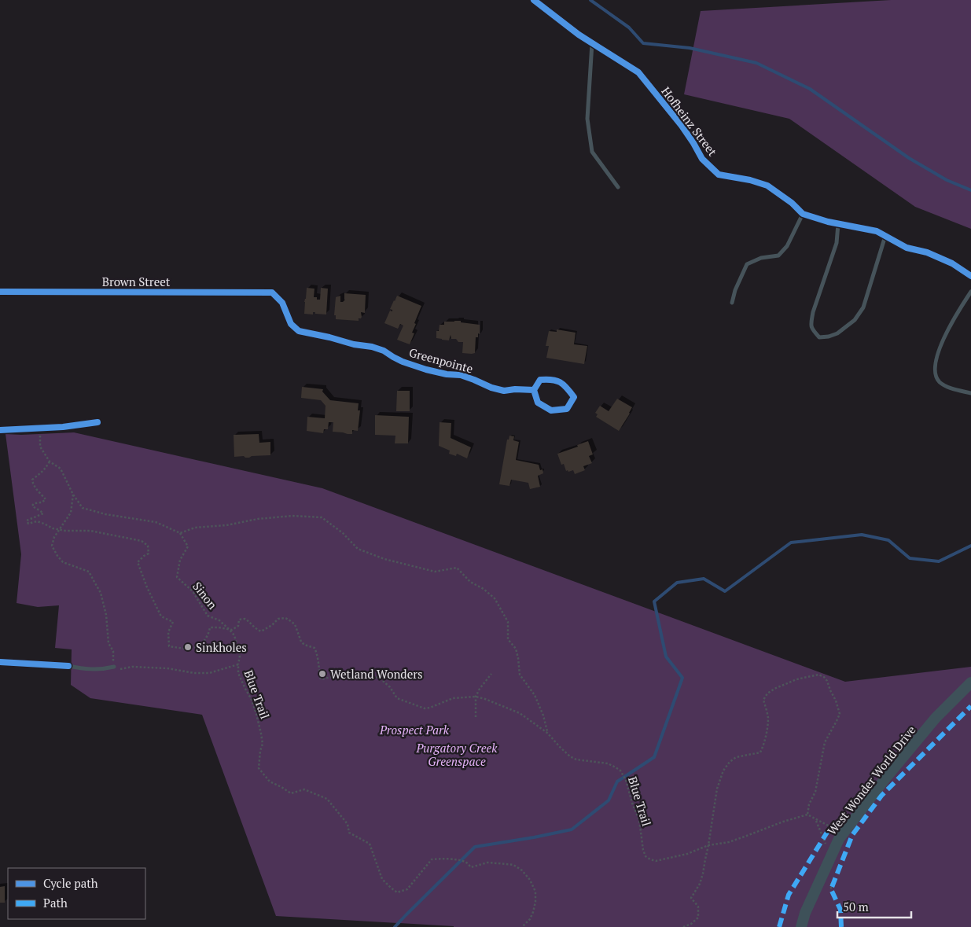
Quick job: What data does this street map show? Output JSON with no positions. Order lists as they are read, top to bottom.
{
  "streets": {
    "main road": ["West Wonder World Drive"],
    "street": ["Hofheinz Street", "Brown Street", "Greenpointe"],
    "path": ["Sinon", "Blue Trail"]
  },
  "crossings": [
    ["Brown Street", "Greenpointe"],
    ["Sinon", "Blue Trail"]
  ],
  "parks": ["Prospect Park", "Purgatory Creek Greenspace"],
  "places": ["Sinkholes", "Wetland Wonders"],
  "legend": ["Cycle path", "Path"],
  "scale_bar": "50 m"
}
